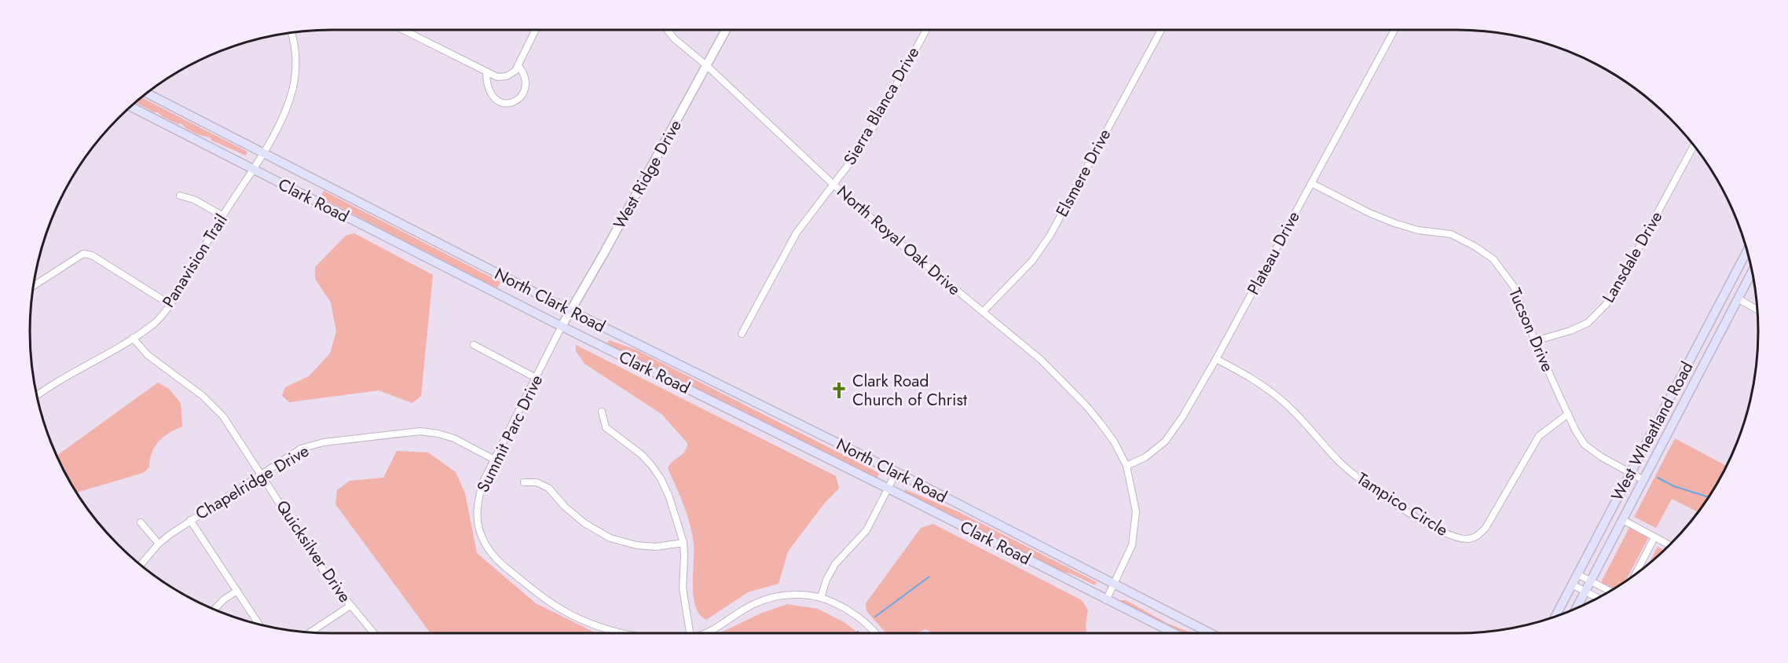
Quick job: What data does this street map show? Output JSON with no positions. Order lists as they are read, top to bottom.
{
  "streets": {
    "main road": ["Clark Road", "North Clark Road", "West Wheatland Road"],
    "street": [
      "Sierra Blanca Drive",
      "Elsmere Drive",
      "West Ridge Drive",
      "North Royal Oak Drive",
      "Plateau Drive",
      "Lansdale Drive",
      "Panavision Trail",
      "Tucson Drive",
      "Summit Parc Drive",
      "Chapelridge Drive",
      "Tampico Circle",
      "Quicksilver Drive"
    ]
  },
  "crossings": [
    ["Sierra Blanca Drive", "North Royal Oak Drive"],
    ["Elsmere Drive", "North Royal Oak Drive"],
    ["West Ridge Drive", "Clark Road"],
    ["West Ridge Drive", "North Royal Oak Drive"],
    ["West Ridge Drive", "North Clark Road"],
    ["West Ridge Drive", "Summit Parc Drive"],
    ["Clark Road", "North Royal Oak Drive"],
    ["Clark Road", "Panavision Trail"],
    ["Clark Road", "Summit Parc Drive"],
    ["North Royal Oak Drive", "Plateau Drive"],
    ["North Royal Oak Drive", "North Clark Road"],
    ["Plateau Drive", "Tucson Drive"],
    ["Plateau Drive", "Tampico Circle"],
    ["Lansdale Drive", "Tucson Drive"],
    ["Panavision Trail", "North Clark Road"],
    ["Panavision Trail", "Quicksilver Drive"],
    ["Tucson Drive", "West Wheatland Road"],
    ["Tucson Drive", "Tampico Circle"],
    ["Summit Parc Drive", "Chapelridge Drive"],
    ["Chapelridge Drive", "Quicksilver Drive"]
  ],
  "places": {
    "church": ["Clark Road Church of Christ"]
  }
}
